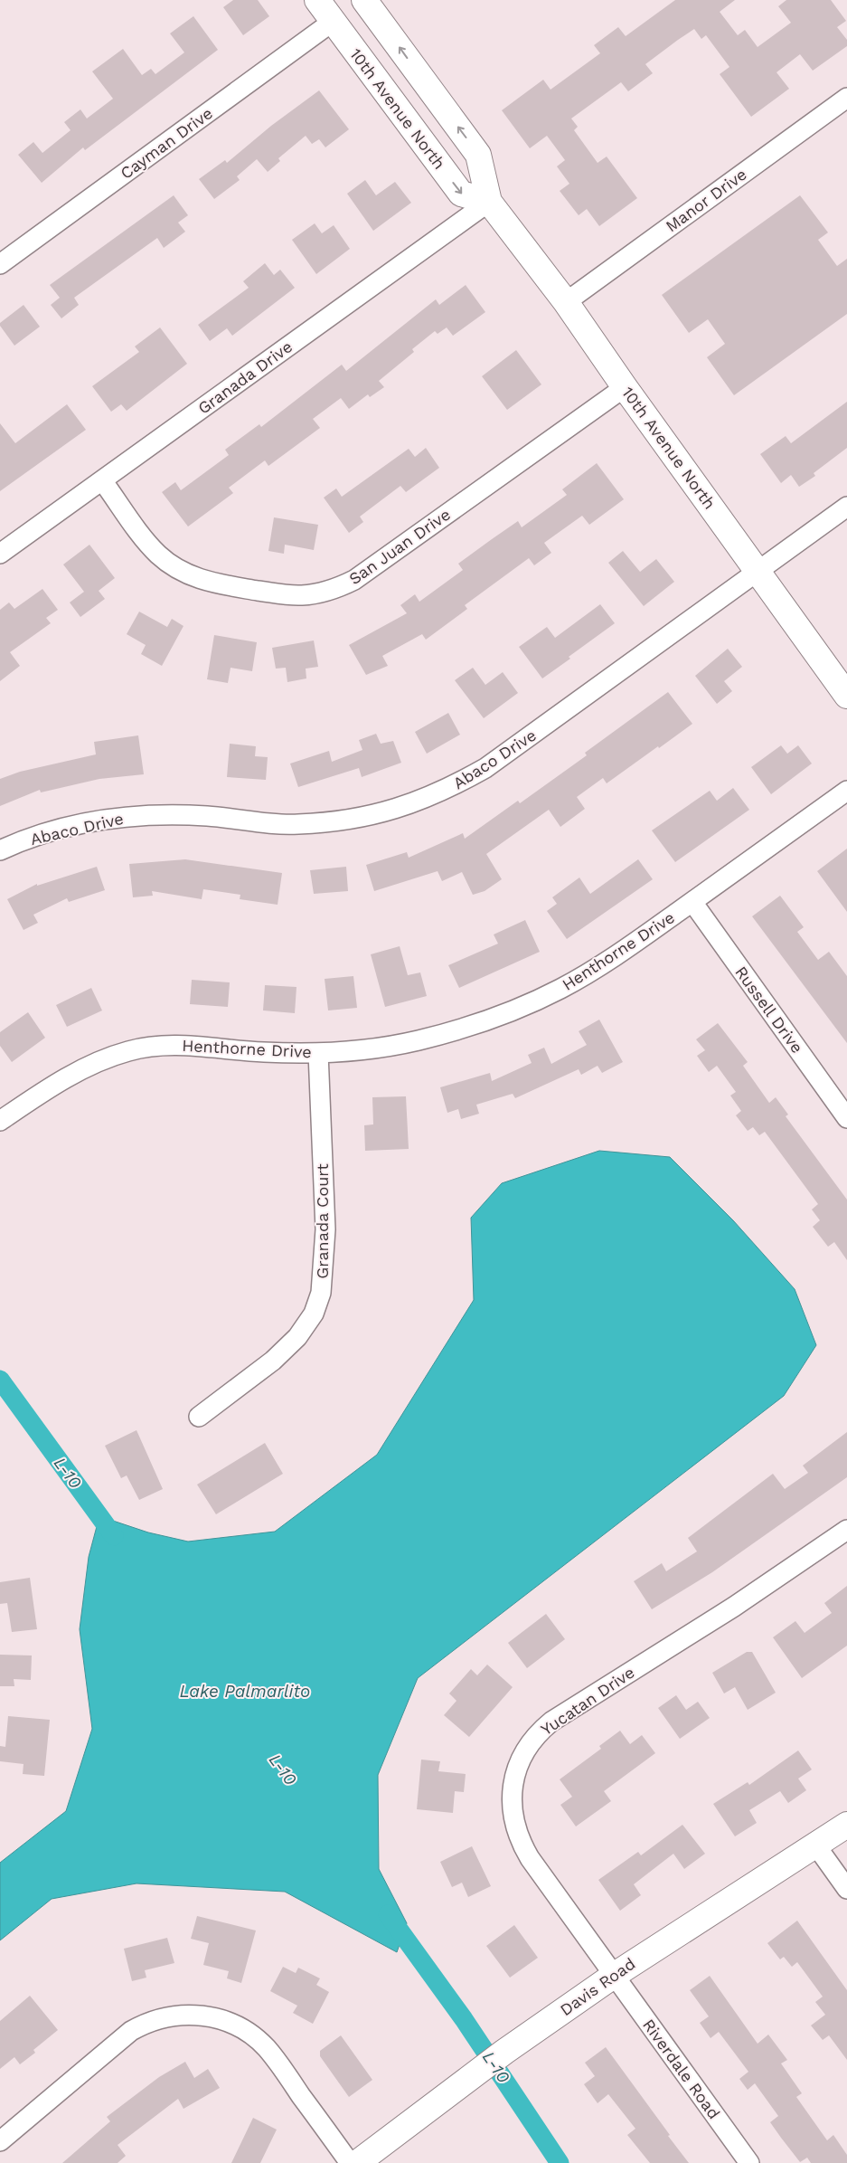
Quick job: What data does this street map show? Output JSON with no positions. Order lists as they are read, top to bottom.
{
  "streets": {
    "street": [
      "10th Avenue North",
      "Cayman Drive",
      "Manor Drive",
      "Granada Drive",
      "San Juan Drive",
      "Abaco Drive",
      "Henthorne Drive",
      "Russell Drive",
      "Granada Court",
      "Yucatan Drive",
      "Davis Road",
      "Riverdale Road"
    ]
  },
  "crossings": [
    ["10th Avenue North", "Cayman Drive"],
    ["10th Avenue North", "Manor Drive"],
    ["10th Avenue North", "Granada Drive"],
    ["10th Avenue North", "San Juan Drive"],
    ["10th Avenue North", "Abaco Drive"],
    ["Granada Drive", "San Juan Drive"],
    ["Henthorne Drive", "Russell Drive"],
    ["Henthorne Drive", "Granada Court"],
    ["Yucatan Drive", "Davis Road"],
    ["Yucatan Drive", "Riverdale Road"],
    ["Davis Road", "Riverdale Road"]
  ],
  "water": ["L-10", "Lake Palmarlito"]
}
